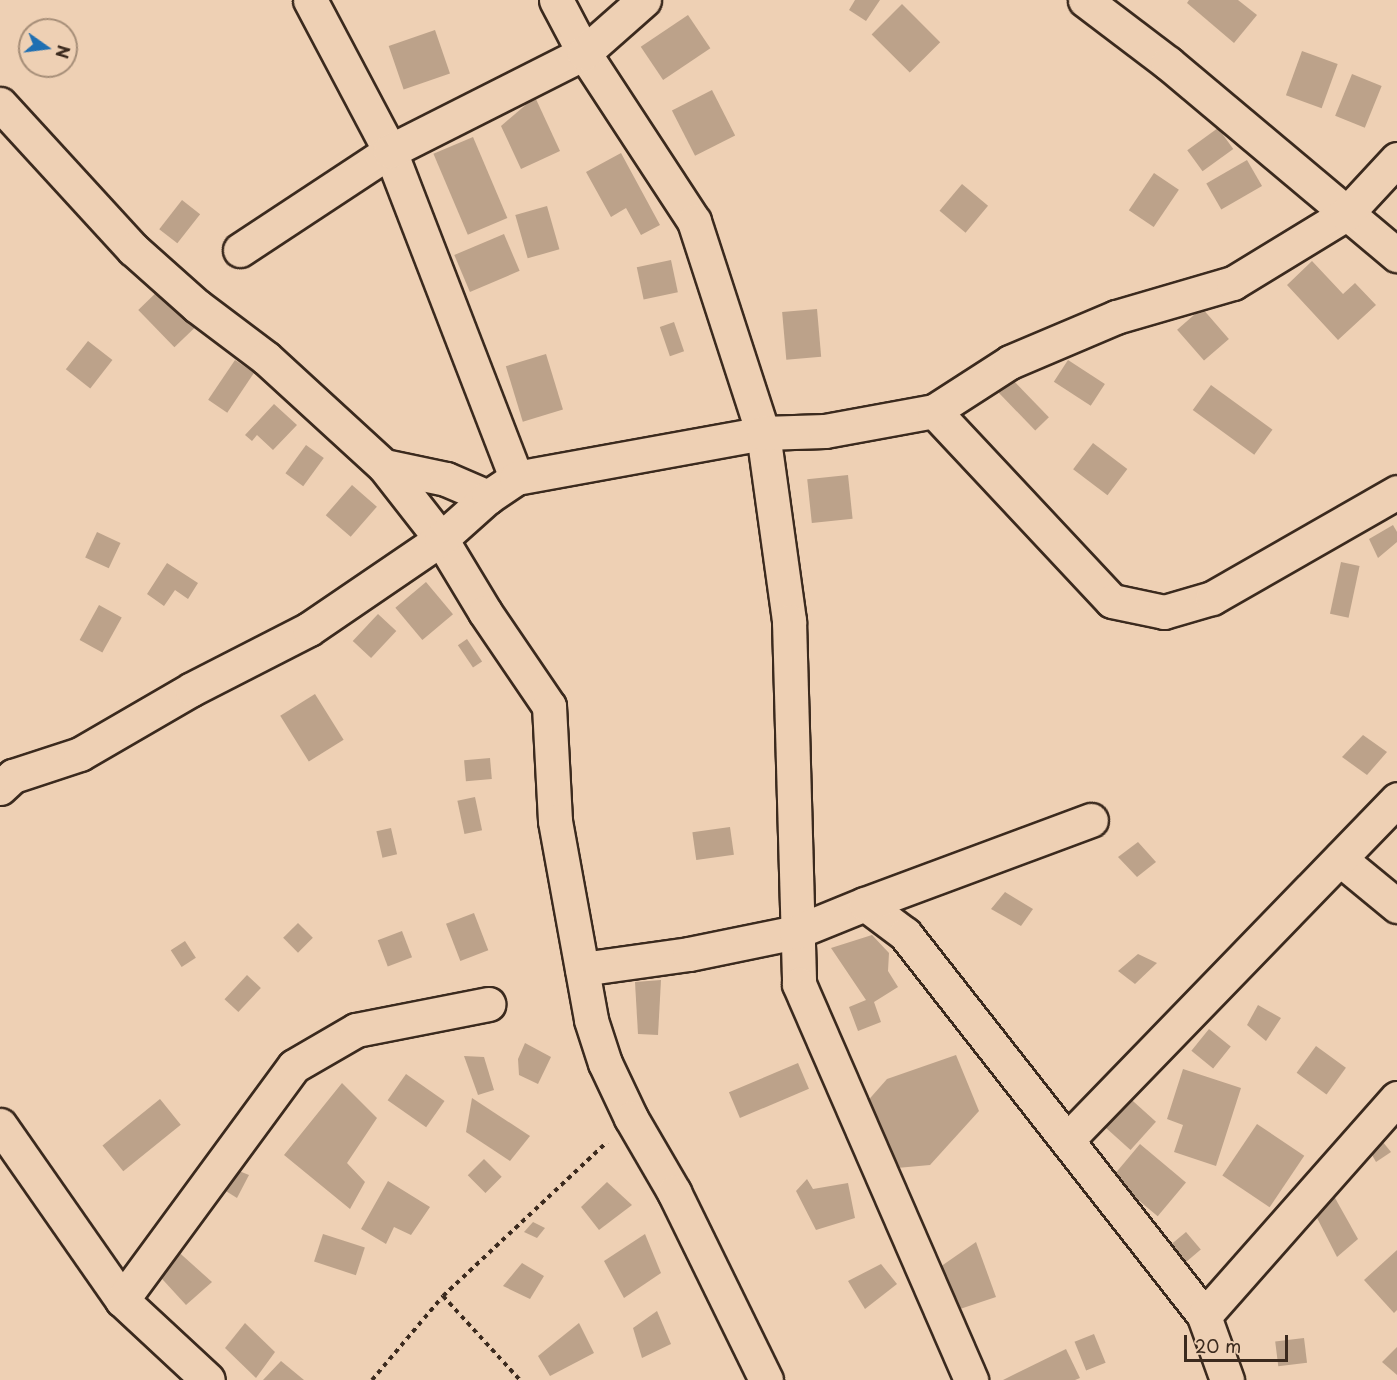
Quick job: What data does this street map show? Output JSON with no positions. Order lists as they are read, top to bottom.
{
  "scale_bar": "20 m",
  "north": "right"
}
